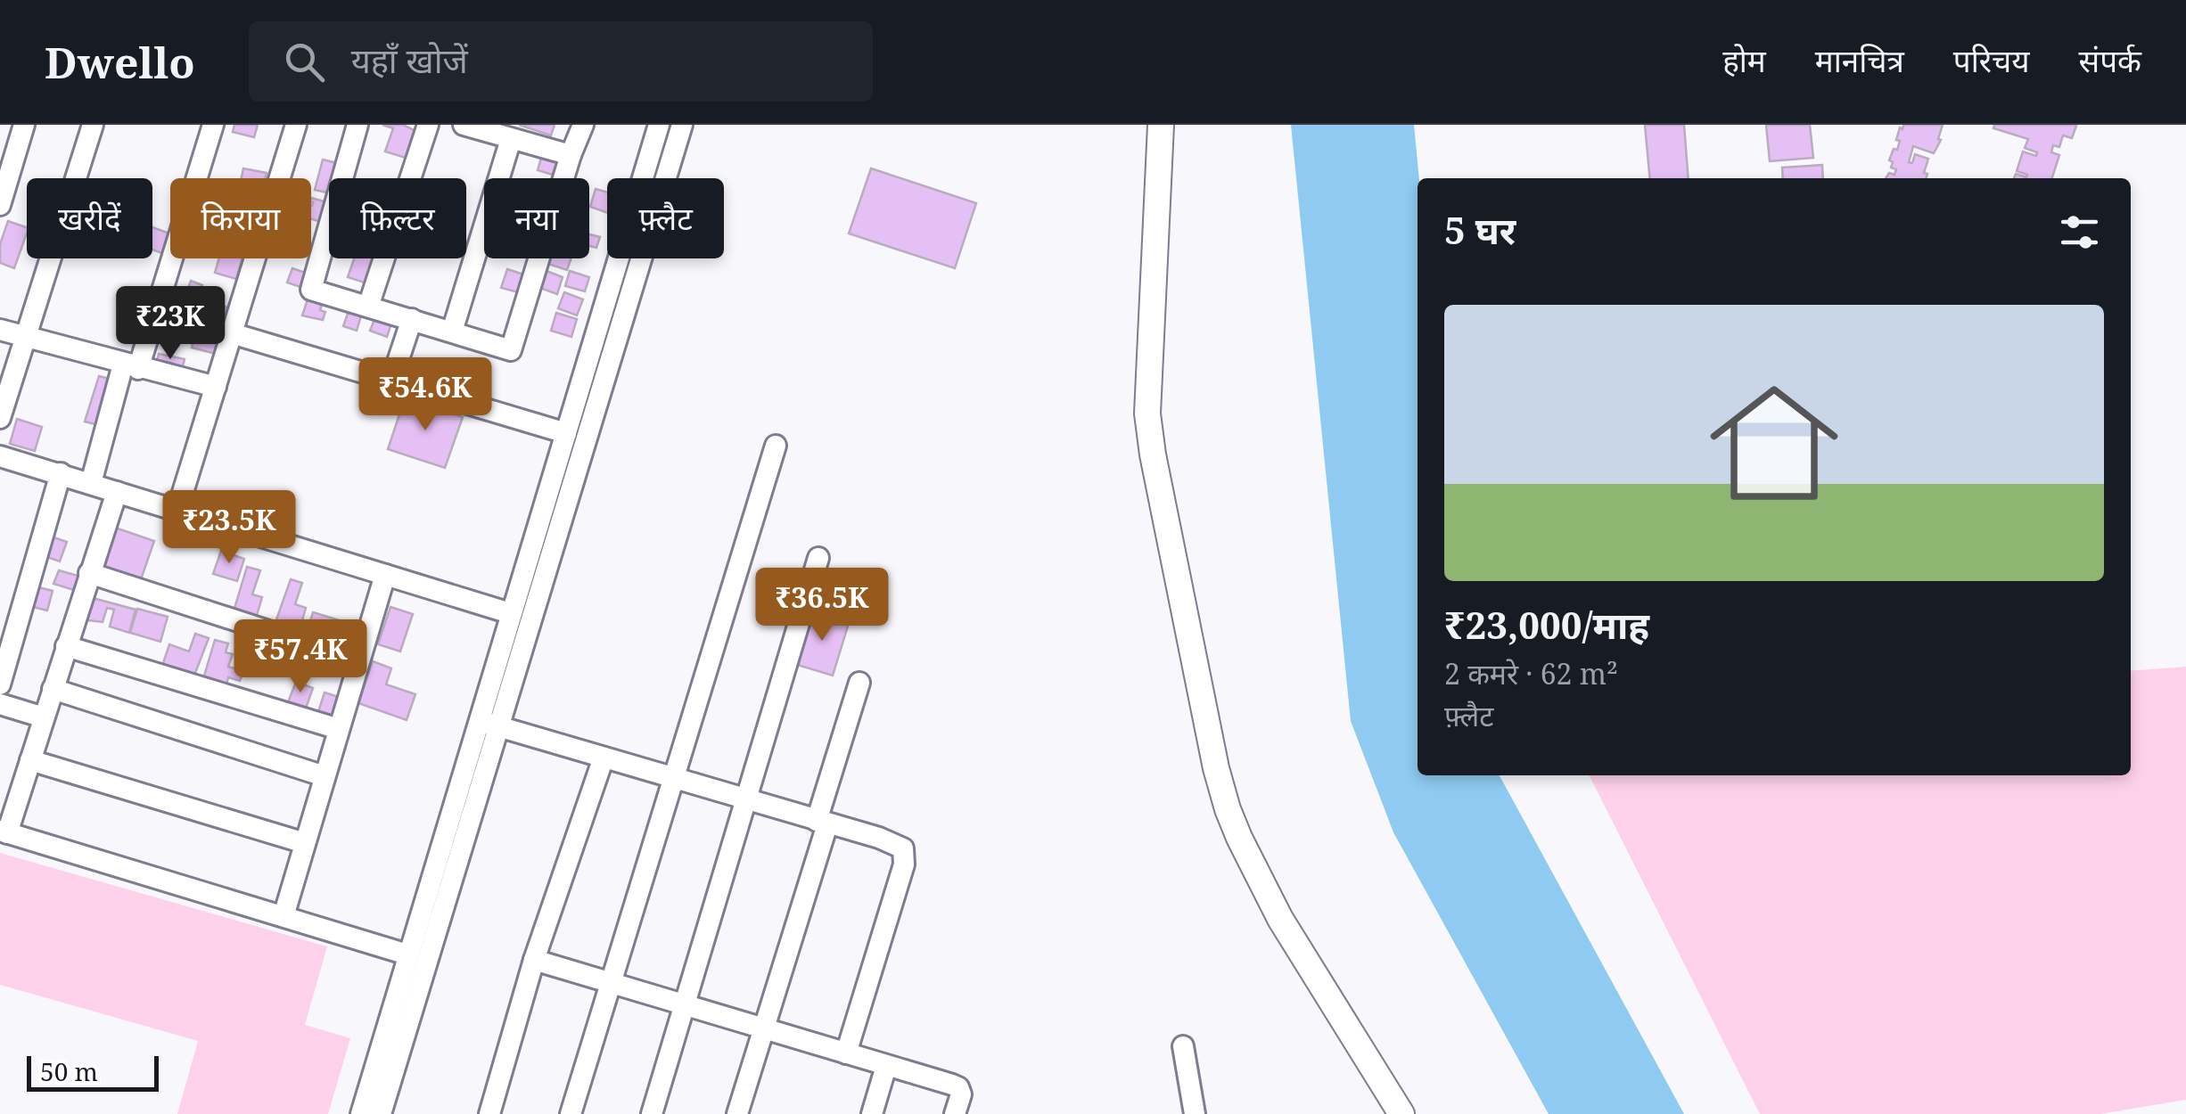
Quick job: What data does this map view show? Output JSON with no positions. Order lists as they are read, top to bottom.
{
  "scale_bar": "50 m",
  "page": {
    "header": "Dwello",
    "search": "यहाँ खोजें",
    "nav": [
      "होम",
      "मानचित्र",
      "परिचय",
      "संपर्क"
    ],
    "chip": [
      "खरीदें",
      "किराया",
      "फ़िल्टर",
      "नया",
      "फ़्लैट"
    ],
    "heading": "5 घर",
    "list": [
      {
        "name": "₹23,000/माह",
        "note": "2 कमरे · 62 m² · फ़्लैट"
      }
    ],
    "price": [
      "₹23K",
      "₹54.6K",
      "₹23.5K",
      "₹36.5K",
      "₹57.4K"
    ],
    "scale": "50 m"
  }
}
